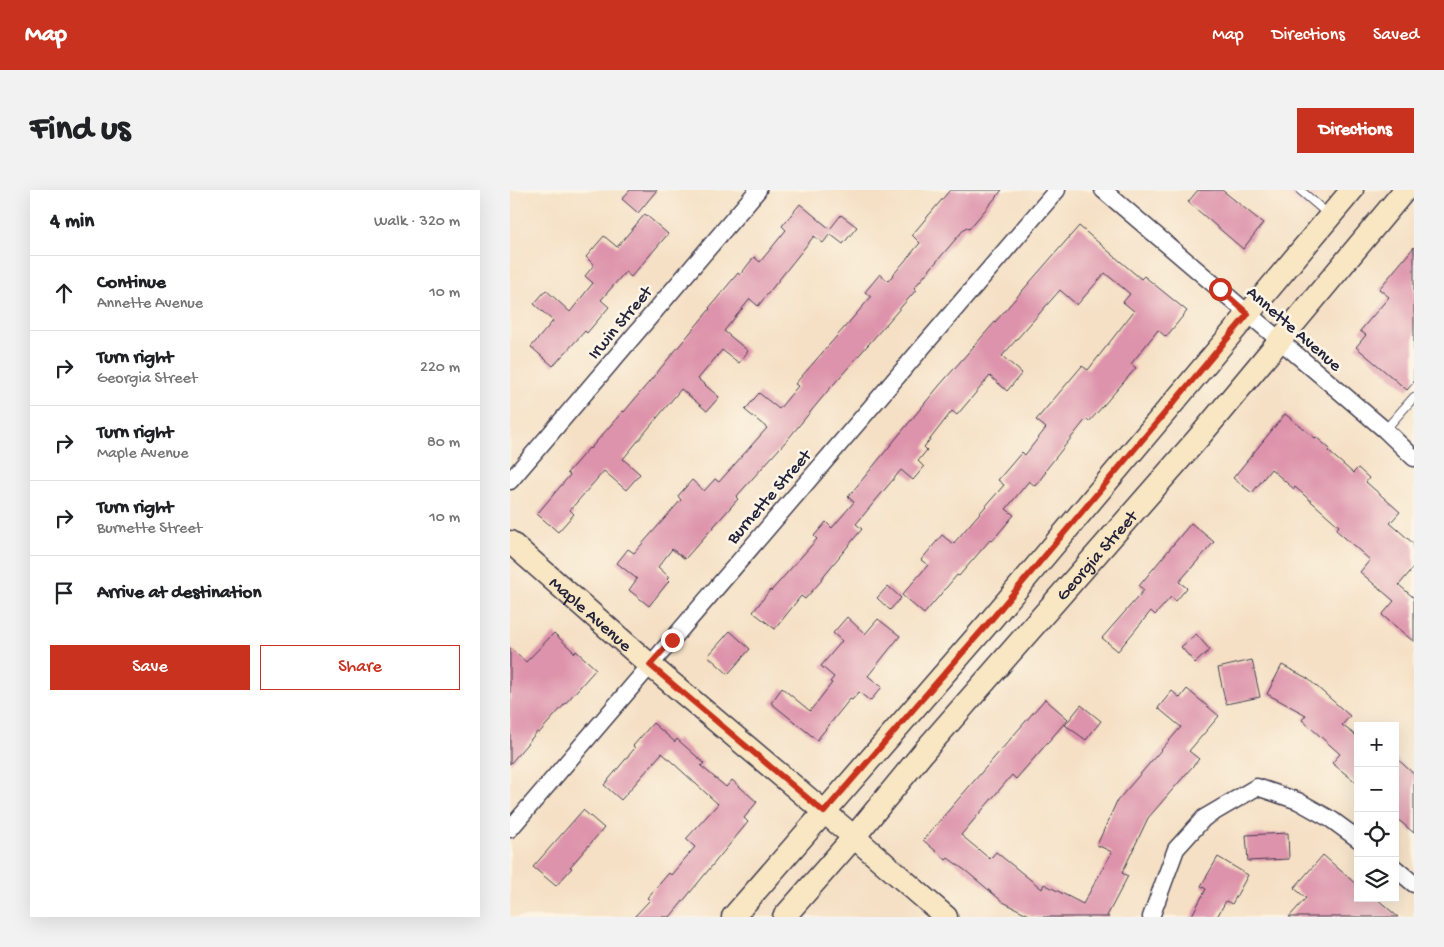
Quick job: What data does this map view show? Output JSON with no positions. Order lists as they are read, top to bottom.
{
  "streets": {
    "main road": ["Georgia Street", "Maple Avenue"],
    "street": ["Irwin Street", "Annette Avenue", "Burnette Street"]
  },
  "crossings": [
    ["Annette Avenue", "Georgia Street"],
    ["Burnette Street", "Maple Avenue"],
    ["Georgia Street", "Maple Avenue"]
  ],
  "page": {
    "header": "Map",
    "nav": ["Map", "Directions", "Saved"],
    "buttons": [
      "Directions",
      ["Save", "Share"]
    ],
    "title": "Find us",
    "heading": ["4 min", "Walk · 320 m"],
    "list": [
      ["Continue", "Annette Avenue", "10 m"],
      ["Turn right", "Georgia Street", "220 m"],
      ["Turn right", "Maple Avenue", "80 m"],
      ["Turn right", "Burnette Street", "10 m"],
      "Arrive at destination"
    ],
    "map_buttons": ["+", "−"]
  }
}
